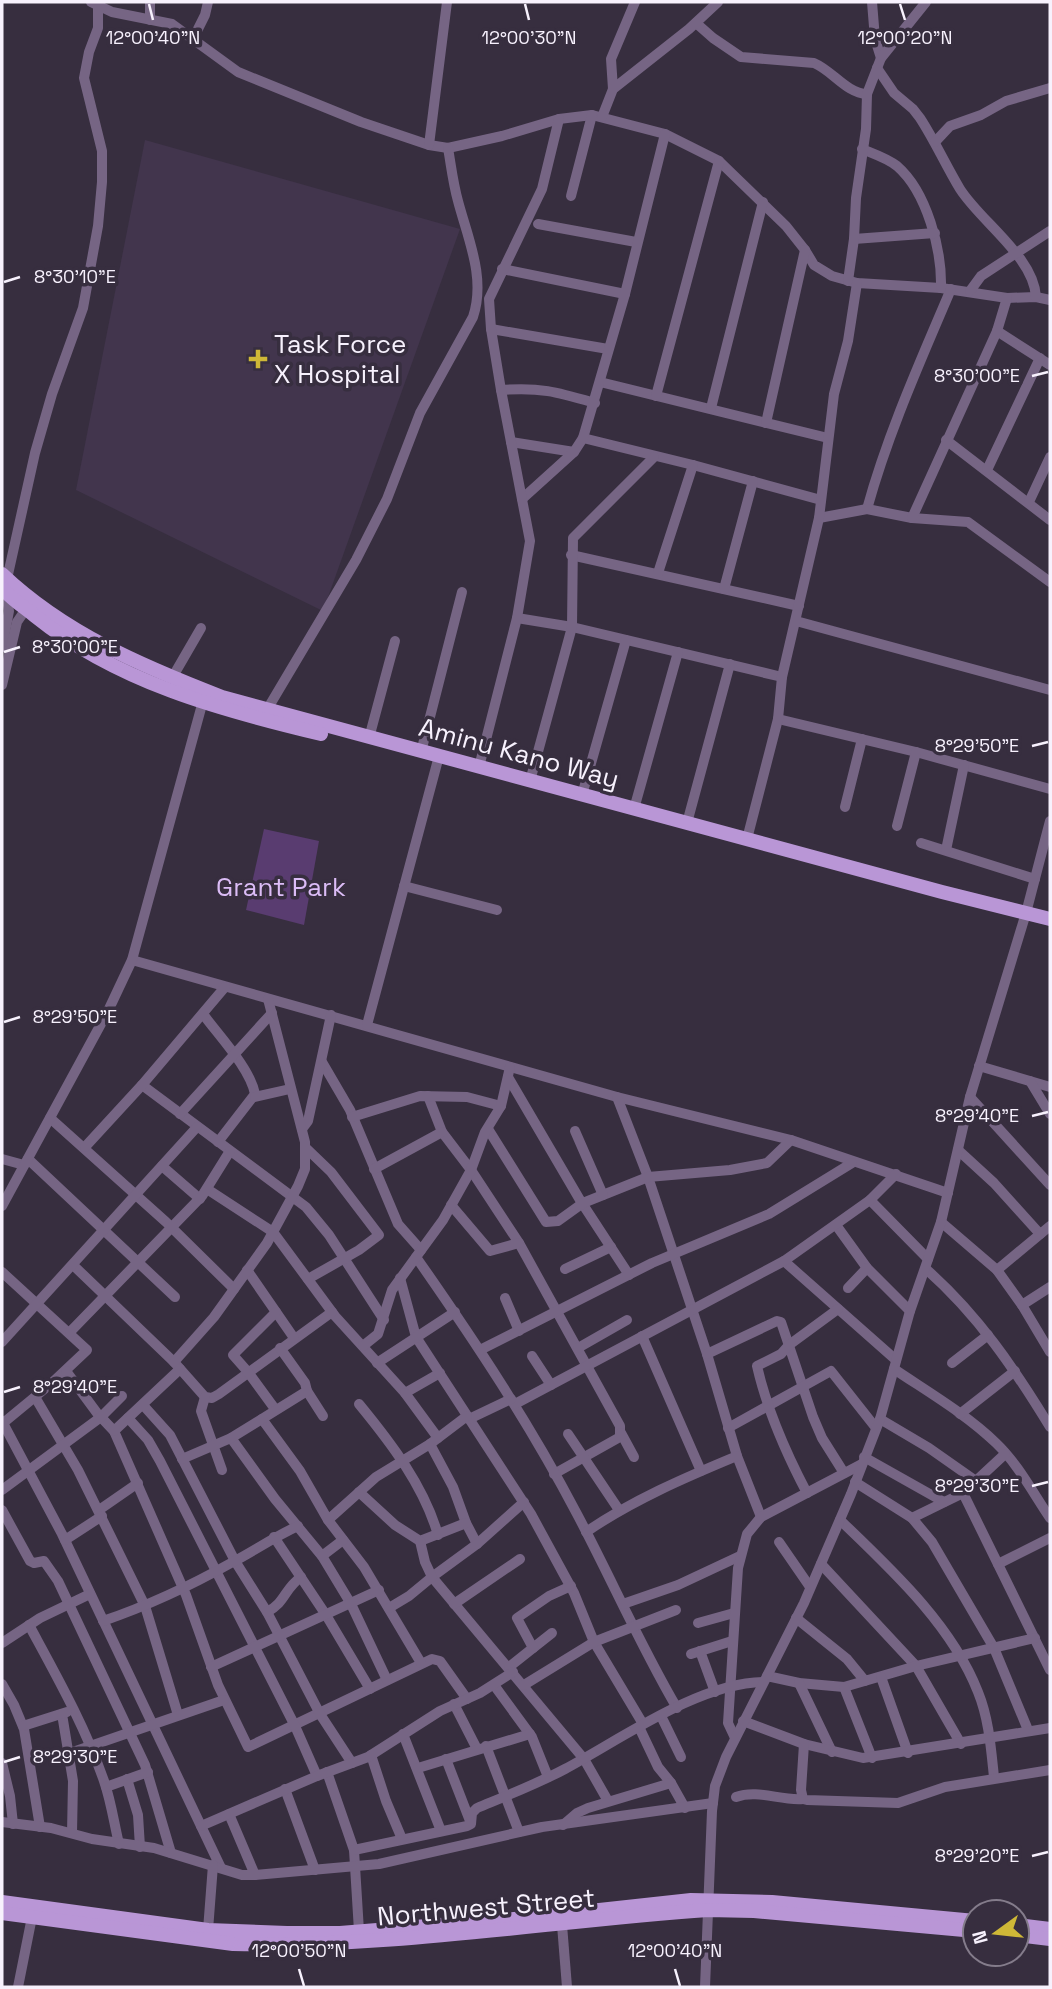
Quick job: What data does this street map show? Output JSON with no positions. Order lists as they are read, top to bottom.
{
  "streets": {
    "main road": ["Aminu Kano Way", "Northwest Street"]
  },
  "parks": ["Grant Park"],
  "places": {
    "health": ["Task Force X Hospital"]
  },
  "north": "left",
  "coordinates": [
    "12°00'40\"N",
    "12°00'20\"N",
    "12°00'30\"N",
    "8°30'10\"E",
    "8°30'00\"E",
    "8°29'50\"E",
    "8°29'40\"E",
    "8°29'30\"E",
    "8°29'20\"E",
    "12°00'50\"N"
  ]
}
